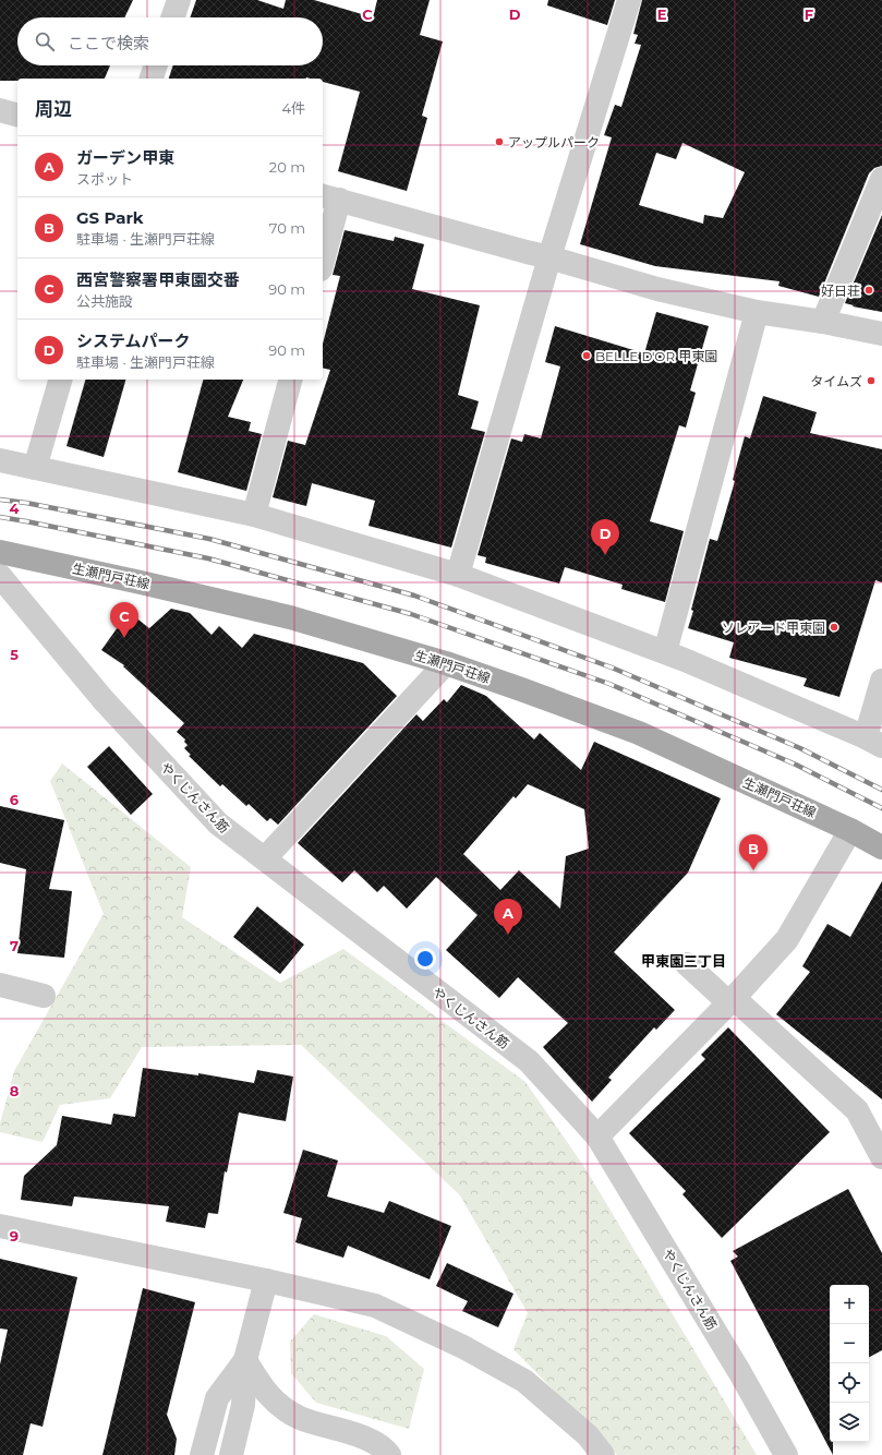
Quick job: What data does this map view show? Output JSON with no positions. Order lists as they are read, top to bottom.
{
  "streets": {
    "main road": ["生瀬門戸荘線"],
    "street": ["やくじんさん筋"]
  },
  "districts": ["甲東園三丁目"],
  "places": [
    "アップルパーク",
    "好日荘",
    "BELLE D'OR 甲東園",
    "タイムズ",
    "ソレアード甲東園"
  ],
  "page": {
    "search": "ここで検索",
    "heading": ["周辺", "4件"],
    "list": [
      {
        "mark": "A",
        "name": "ガーデン甲東",
        "note": "スポット",
        "value": "20 m"
      },
      {
        "mark": "B",
        "name": "GS Park",
        "note": "駐車場 · 生瀬門戸荘線",
        "value": "70 m"
      },
      {
        "mark": "C",
        "name": "西宮警察署甲東園交番",
        "note": "公共施設",
        "value": "90 m"
      },
      {
        "mark": "D",
        "name": "システムパーク",
        "note": "駐車場 · 生瀬門戸荘線",
        "value": "90 m"
      }
    ],
    "pins": [
      "D",
      "C",
      "B",
      "A"
    ],
    "map_buttons": ["+", "−"]
  },
  "grid": {
    "columns": [
      "C",
      "D",
      "E",
      "F"
    ],
    "rows": [
      "4",
      "5",
      "6",
      "7",
      "8",
      "9"
    ]
  }
}
